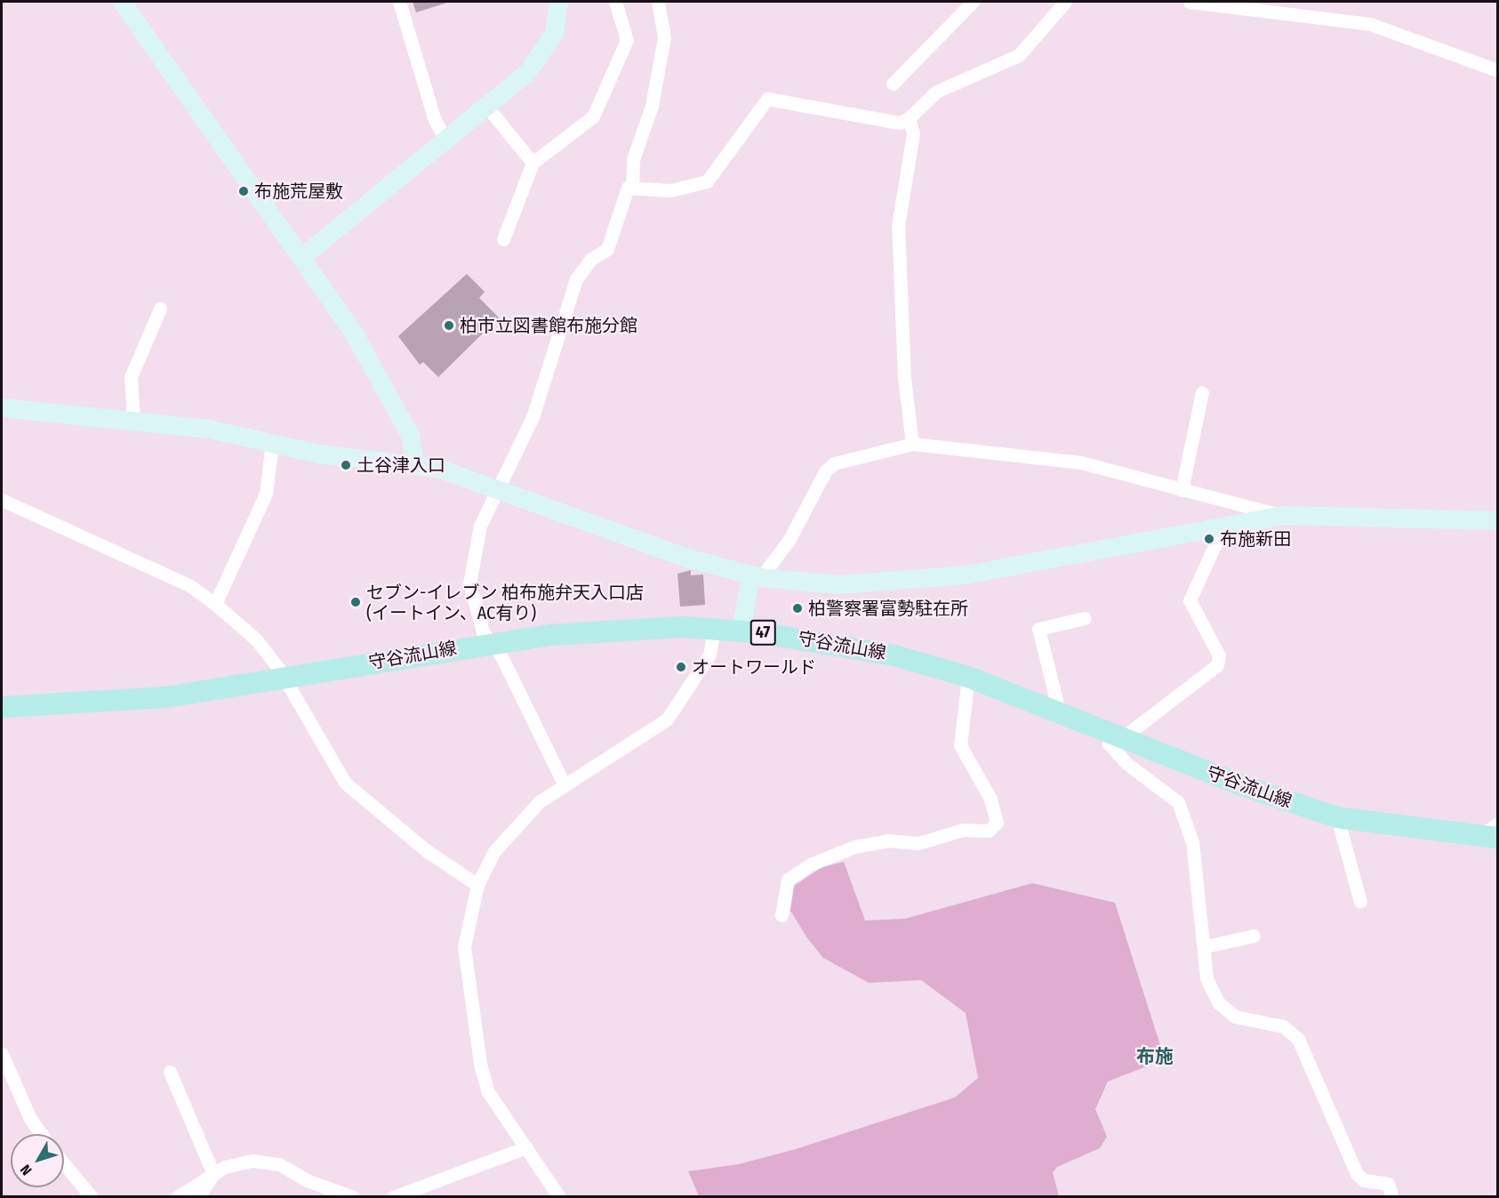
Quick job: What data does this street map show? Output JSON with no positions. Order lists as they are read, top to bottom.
{
  "streets": {
    "main road": ["47", "守谷流山線"]
  },
  "districts": ["布施"],
  "places": [
    "布施荒屋敷",
    "柏市立図書館布施分館",
    "土谷津入口",
    "布施新田",
    "セブン-イレブン 柏布施弁天入口店 (イートイン、AC有り)",
    "柏警察署富勢駐在所",
    "オートワールド"
  ],
  "north": "bottom left"
}
